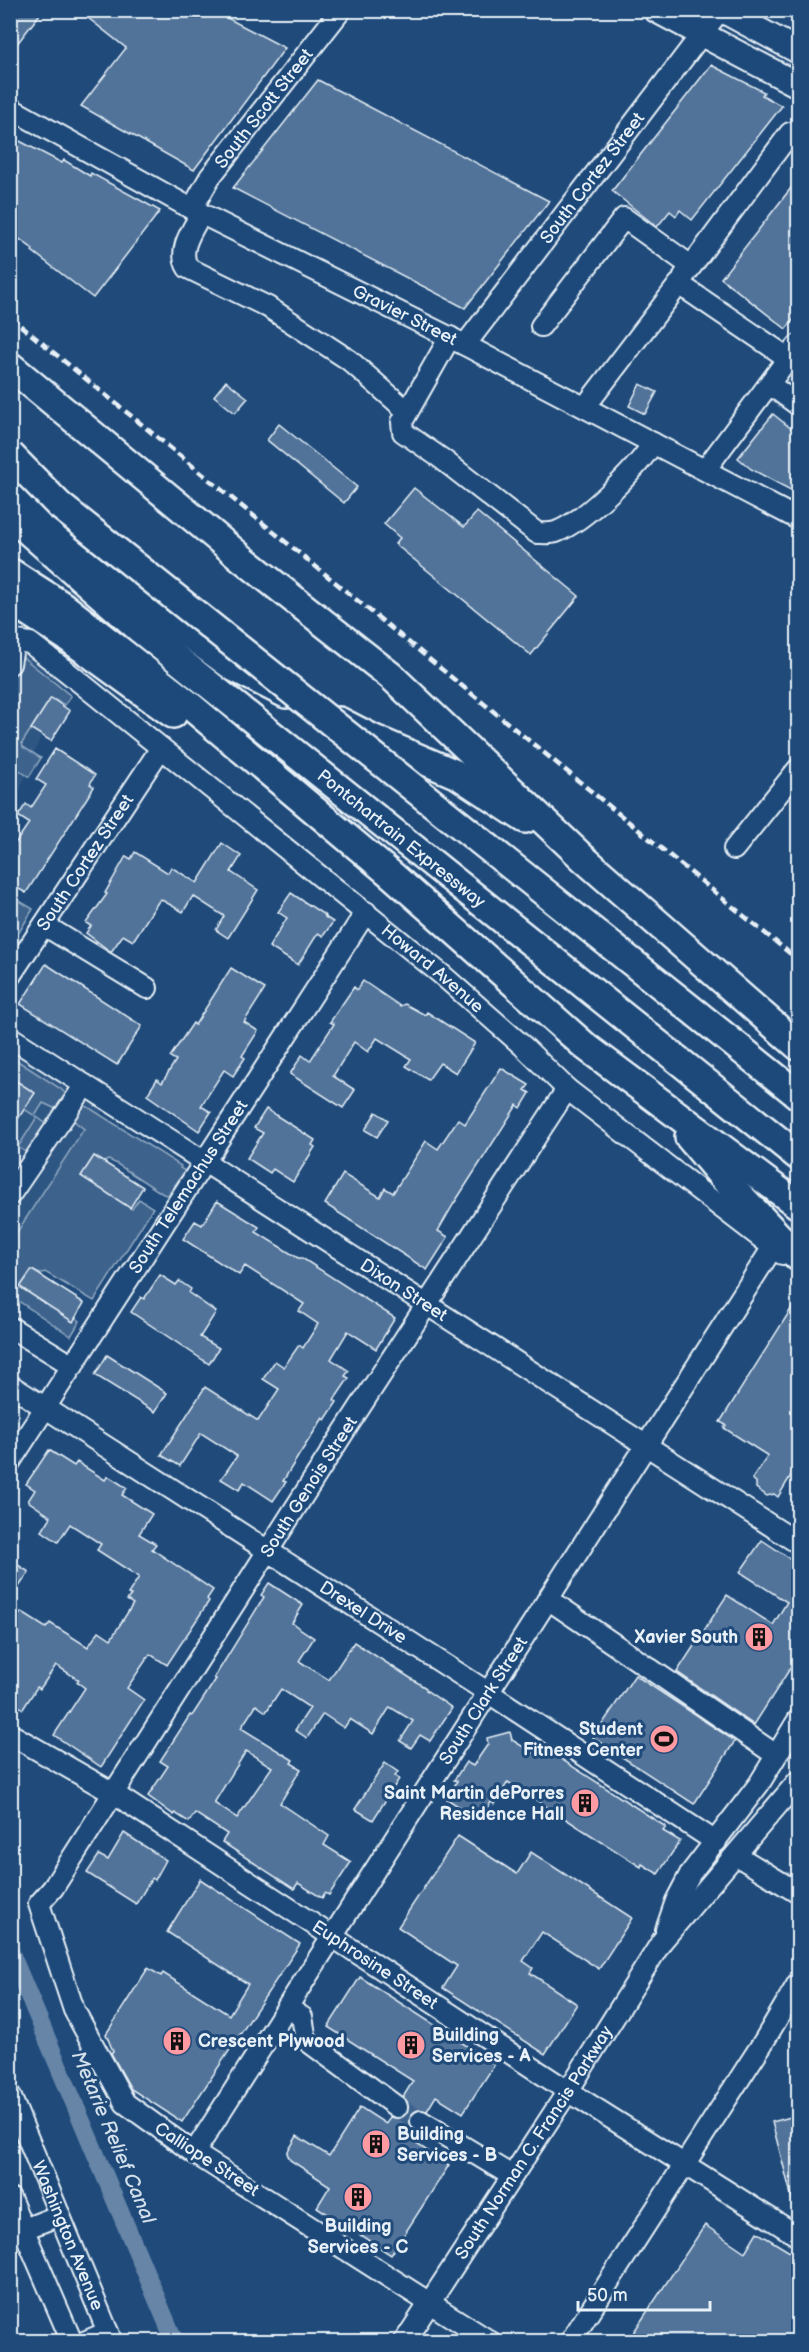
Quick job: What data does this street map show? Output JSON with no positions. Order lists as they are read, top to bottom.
{
  "streets": {
    "highway": ["Pontchartrain Expressway"],
    "street": [
      "South Scott Street",
      "South Cortez Street",
      "Gravier Street",
      "Howard Avenue",
      "South Telemachus Street",
      "Dixon Street",
      "South Genois Street",
      "Drexel Drive",
      "South Clark Street",
      "Euphrosine Street",
      "South Norman C. Francis Parkway",
      "Calliope Street",
      "Washington Avenue"
    ]
  },
  "crossings": [
    ["South Scott Street", "South Cortez Street"],
    ["South Scott Street", "Gravier Street"],
    ["South Cortez Street", "Gravier Street"],
    ["South Cortez Street", "Howard Avenue"],
    ["Howard Avenue", "South Telemachus Street"],
    ["Howard Avenue", "South Genois Street"],
    ["Howard Avenue", "South Clark Street"],
    ["South Telemachus Street", "Dixon Street"],
    ["South Telemachus Street", "Drexel Drive"],
    ["Dixon Street", "South Genois Street"],
    ["Dixon Street", "South Clark Street"],
    ["South Genois Street", "Drexel Drive"],
    ["South Genois Street", "Euphrosine Street"],
    ["South Genois Street", "Calliope Street"],
    ["Drexel Drive", "South Clark Street"],
    ["Drexel Drive", "South Norman C. Francis Parkway"],
    ["South Clark Street", "Euphrosine Street"],
    ["South Clark Street", "Calliope Street"],
    ["Euphrosine Street", "South Norman C. Francis Parkway"],
    ["South Norman C. Francis Parkway", "Calliope Street"]
  ],
  "water": ["Metarie Relief Canal"],
  "places": {
    "building": [
      "Xavier South",
      "Saint Martin dePorres Residence Hall",
      "Crescent Plywood",
      "Building Services - A",
      "Building Services - B",
      "Building Services - C"
    ],
    "sports": ["Student Fitness Center"]
  },
  "scale_bar": "50 m"
}
